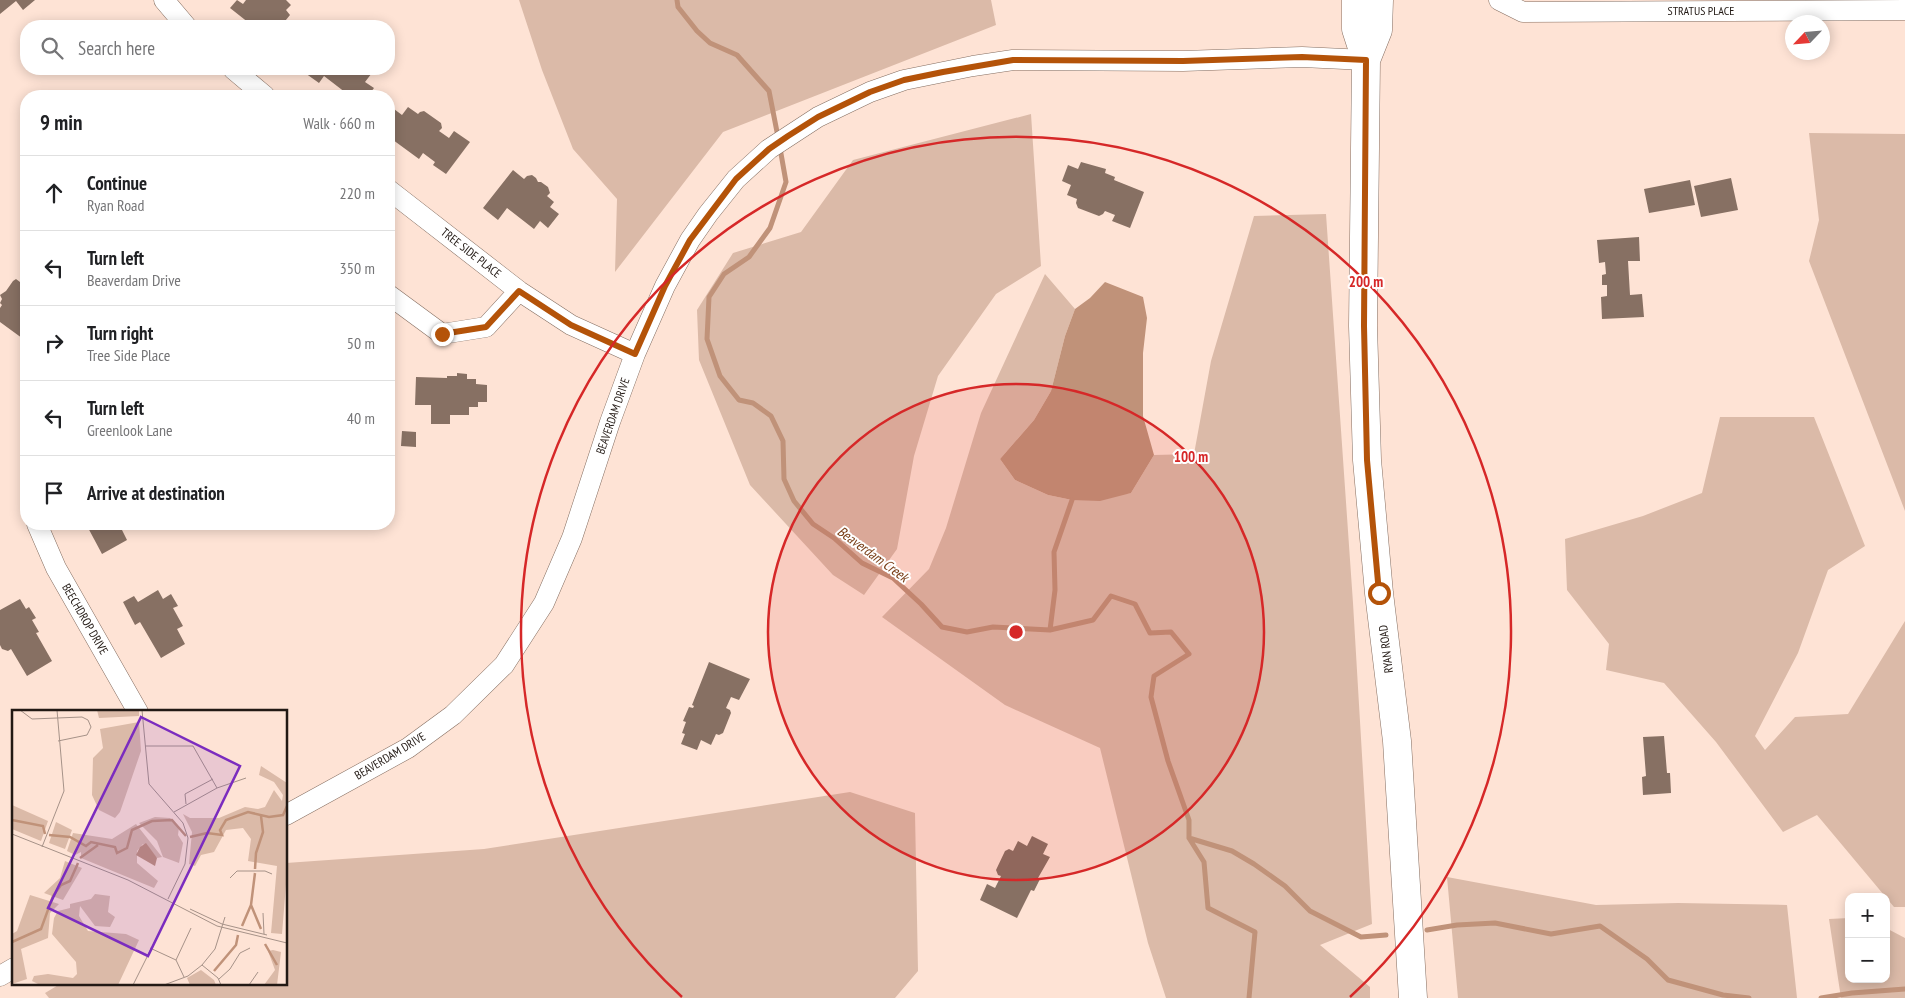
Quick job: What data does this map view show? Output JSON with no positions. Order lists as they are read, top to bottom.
{
  "streets": {
    "main road": ["RYAN ROAD"],
    "street": [
      "STRATUS PLACE",
      "TREE SIDE PLACE",
      "BEAVERDAM DRIVE",
      "BEECHDROP DRIVE"
    ]
  },
  "crossings": [
    ["TREE SIDE PLACE", "BEAVERDAM DRIVE"],
    ["BEAVERDAM DRIVE", "RYAN ROAD"]
  ],
  "water": ["Beaverdam Creek"],
  "north": "bottom left",
  "page": {
    "search": "Search here",
    "heading": ["9 min", "Walk · 660 m"],
    "list": [
      ["Continue", "Ryan Road", "220 m"],
      ["Turn left", "Beaverdam Drive", "350 m"],
      ["Turn right", "Tree Side Place", "50 m"],
      ["Turn left", "Greenlook Lane", "40 m"],
      "Arrive at destination"
    ],
    "map_buttons": ["+", "−"]
  },
  "rings": ["200 m", "100 m"]
}
